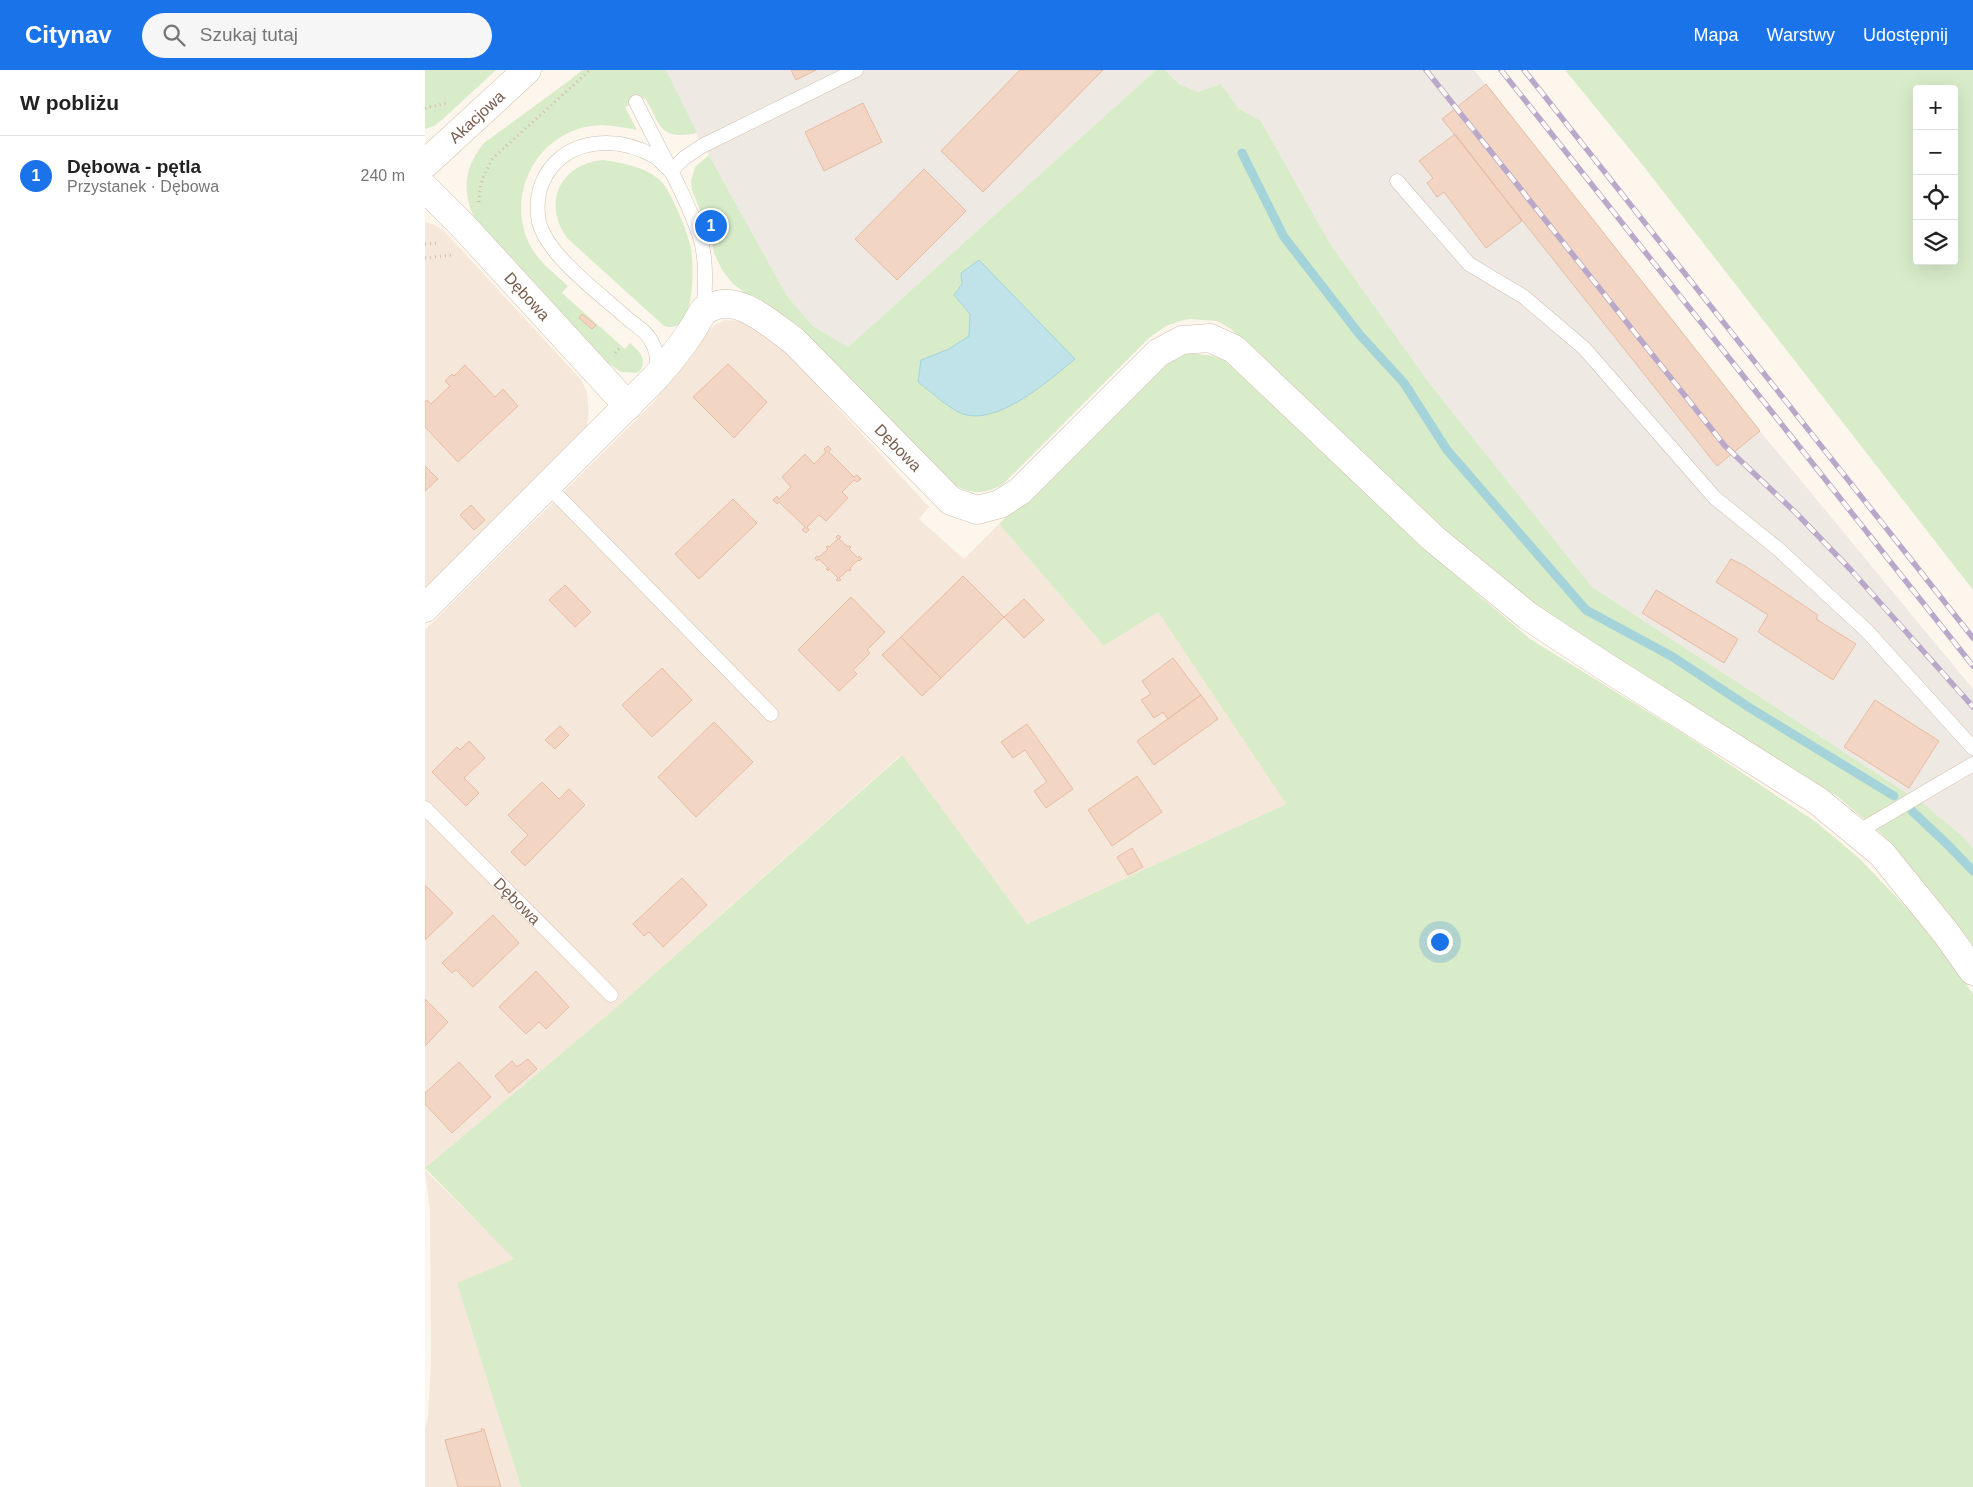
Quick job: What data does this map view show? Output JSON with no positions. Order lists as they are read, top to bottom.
{
  "streets": {
    "street": ["Akacjowa", "Dębowa"]
  },
  "page": {
    "header": "Citynav",
    "search": "Szukaj tutaj",
    "nav": ["Mapa", "Warstwy", "Udostępnij"],
    "heading": "W pobliżu",
    "map_buttons": ["+", "−"],
    "list": [
      {
        "mark": "1",
        "name": "Dębowa - pętla",
        "note": "Przystanek · Dębowa",
        "value": "240 m"
      }
    ],
    "pins": "1"
  }
}
